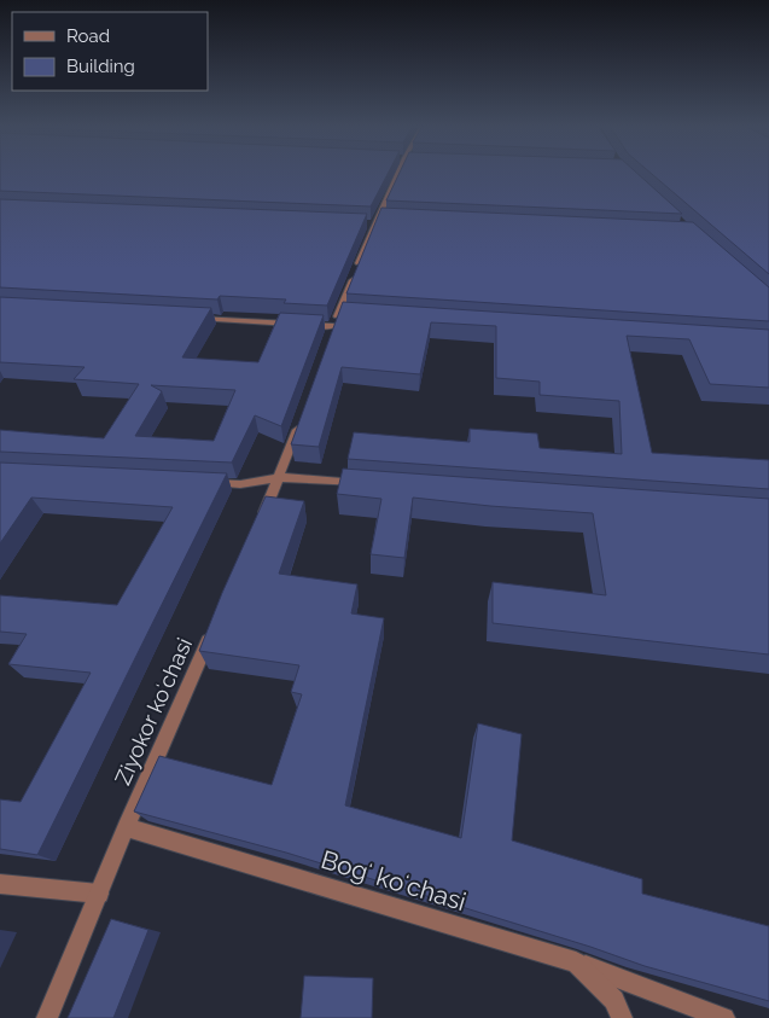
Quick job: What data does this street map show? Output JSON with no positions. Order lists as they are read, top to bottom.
{
  "streets": {
    "street": ["Ziyokor koʻchasi", "Bogʻ koʻchasi"]
  },
  "crossings": [
    ["Ziyokor koʻchasi", "Bogʻ koʻchasi"]
  ],
  "legend": ["Road", "Building"]
}
